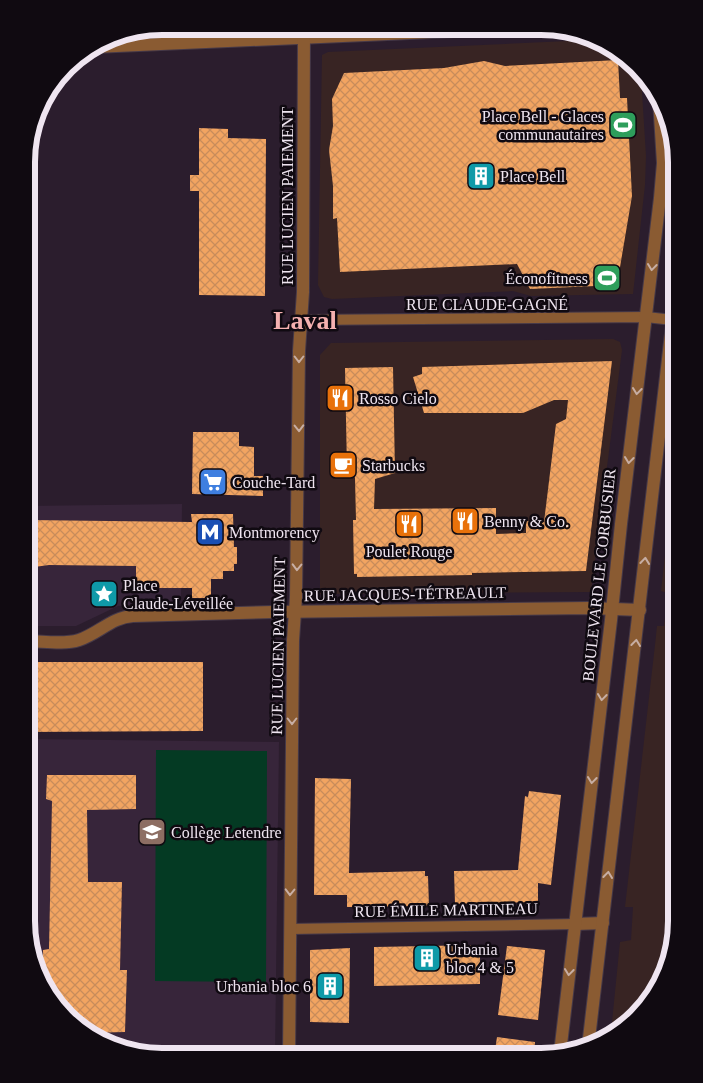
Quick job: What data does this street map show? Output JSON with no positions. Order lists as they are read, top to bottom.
{
  "streets": {
    "street": [
      "RUE LUCIEN PAIEMENT",
      "RUE CLAUDE-GAGNÉ",
      "BOULEVARD LE CORBUSIER",
      "RUE JACQUES-TÉTREAULT",
      "RUE ÉMILE MARTINEAU"
    ]
  },
  "crossings": [
    ["RUE LUCIEN PAIEMENT", "RUE CLAUDE-GAGNÉ"],
    ["RUE LUCIEN PAIEMENT", "RUE JACQUES-TÉTREAULT"],
    ["RUE LUCIEN PAIEMENT", "RUE ÉMILE MARTINEAU"],
    ["RUE CLAUDE-GAGNÉ", "BOULEVARD LE CORBUSIER"],
    ["BOULEVARD LE CORBUSIER", "RUE JACQUES-TÉTREAULT"],
    ["BOULEVARD LE CORBUSIER", "RUE ÉMILE MARTINEAU"]
  ],
  "one_way": ["RUE LUCIEN PAIEMENT"],
  "districts": ["Laval"],
  "places": {
    "sports": ["Place Bell - Glaces communautaires", "Éconofitness"],
    "building": ["Place Bell", "Urbania bloc 4 & 5", "Urbania bloc 6"],
    "restaurant": ["Rosso Cielo", "Benny & Co.", "Poulet Rouge"],
    "cafe": ["Starbucks"],
    "supermarket": ["Couche-Tard"],
    "metro station": ["Montmorency"],
    "place": ["Place Claude-Léveillée"],
    "school or university": ["Collège Letendre"]
  }
}
